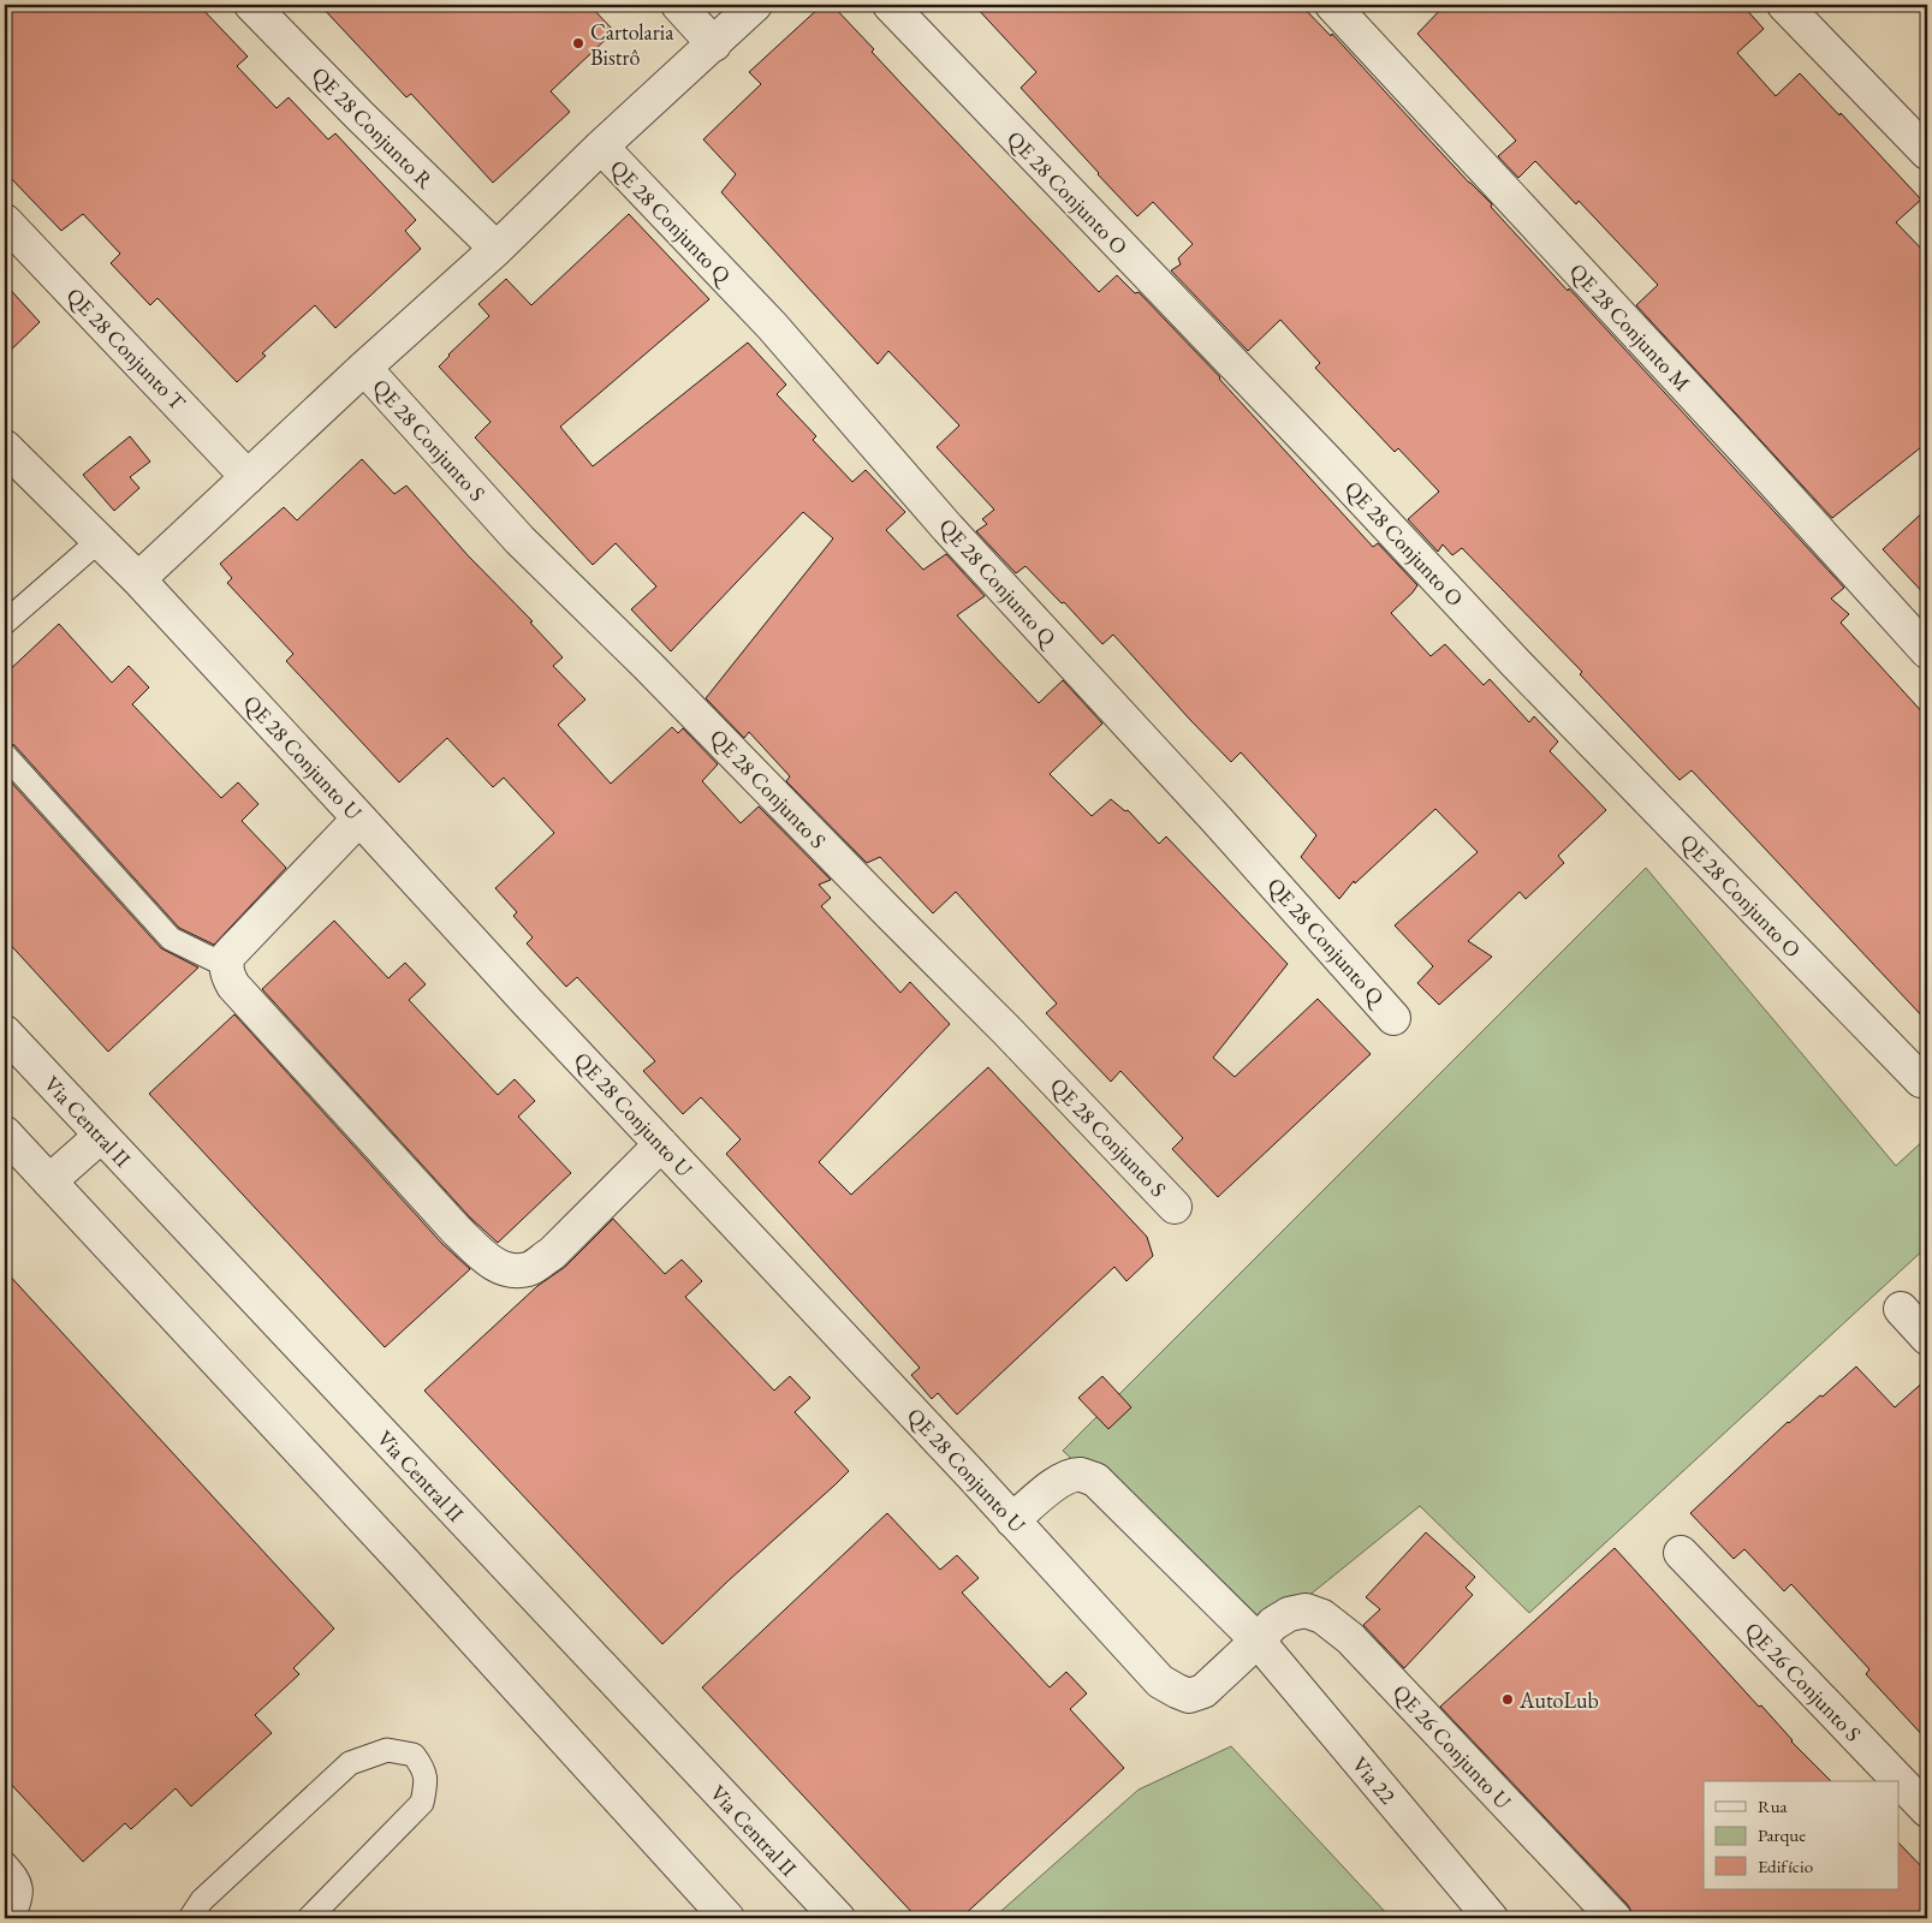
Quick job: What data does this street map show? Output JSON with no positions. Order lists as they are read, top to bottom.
{
  "streets": {
    "street": [
      "QE 28 Conjunto R",
      "QE 28 Conjunto O",
      "QE 28 Conjunto Q",
      "QE 28 Conjunto M",
      "QE 28 Conjunto T",
      "QE 28 Conjunto S",
      "QE 28 Conjunto U",
      "Via Central II",
      "QE 26 Conjunto S",
      "QE 26 Conjunto U",
      "Via 22"
    ]
  },
  "crossings": [
    ["QE 28 Conjunto U", "QE 26 Conjunto U"],
    ["QE 28 Conjunto U", "Via 22"],
    ["QE 26 Conjunto U", "Via 22"]
  ],
  "places": ["Cartolaria Bistrô", "AutoLub"],
  "legend": ["Rua", "Parque", "Edifício"]
}
